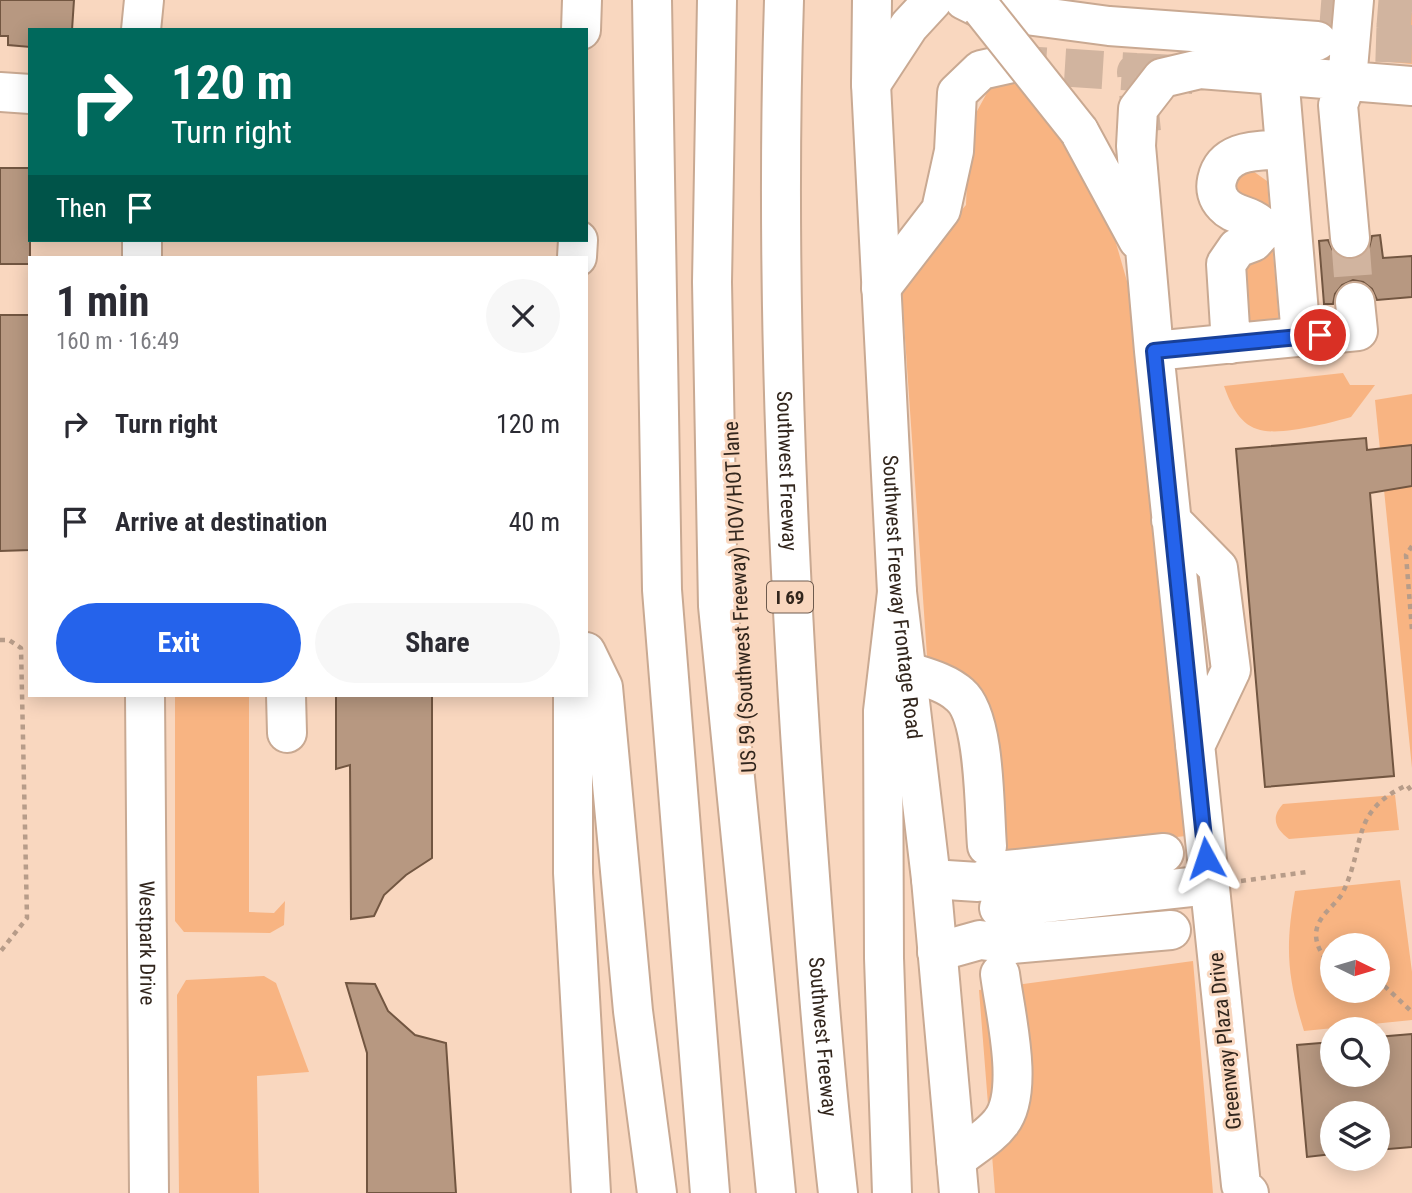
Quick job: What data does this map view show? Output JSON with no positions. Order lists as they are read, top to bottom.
{
  "streets": {
    "main road": [
      "Southwest Freeway",
      "US 59 (Southwest Freeway) HOV/HOT lane",
      "I 69",
      "Southwest Freeway Frontage Road",
      "Westpark Drive",
      "Greenway Plaza Drive"
    ]
  },
  "north": "right",
  "page": {
    "turn": ["120 m", "Turn right"],
    "then": "Then",
    "heading": ["1 min", "160 m · 16:49"],
    "list": [
      {
        "name": "Turn right",
        "value": "120 m"
      },
      {
        "name": "Arrive at destination",
        "value": "40 m"
      }
    ],
    "buttons": ["Exit", "Share"]
  }
}
